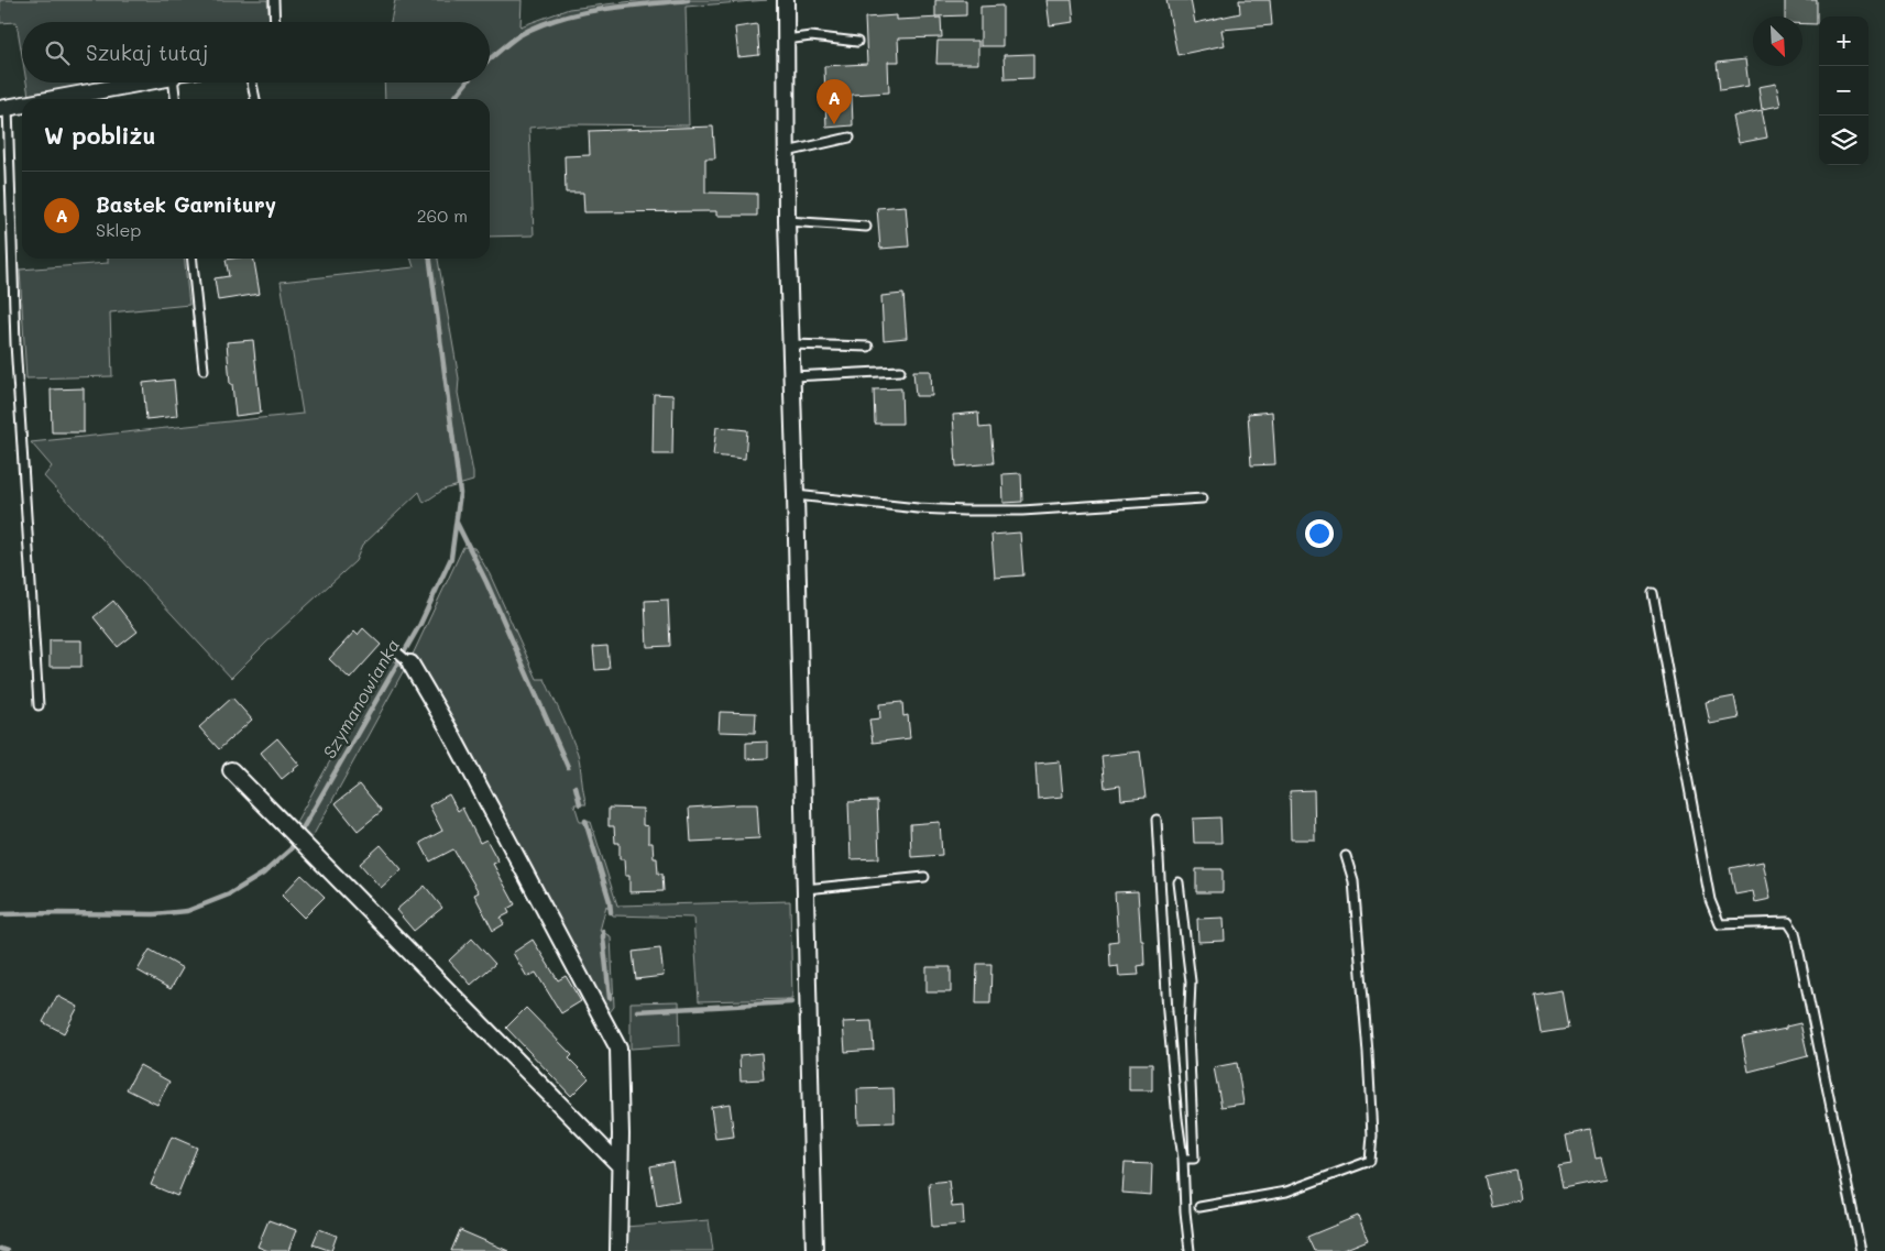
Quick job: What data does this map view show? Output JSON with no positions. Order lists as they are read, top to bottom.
{
  "water": ["Szymanowianka"],
  "north": "bottom right",
  "page": {
    "map_buttons": ["+", "−"],
    "search": "Szukaj tutaj",
    "pins": "A",
    "heading": "W pobliżu",
    "list": [
      {
        "mark": "A",
        "name": "Bastek Garnitury",
        "note": "Sklep",
        "value": "260 m"
      }
    ]
  }
}
